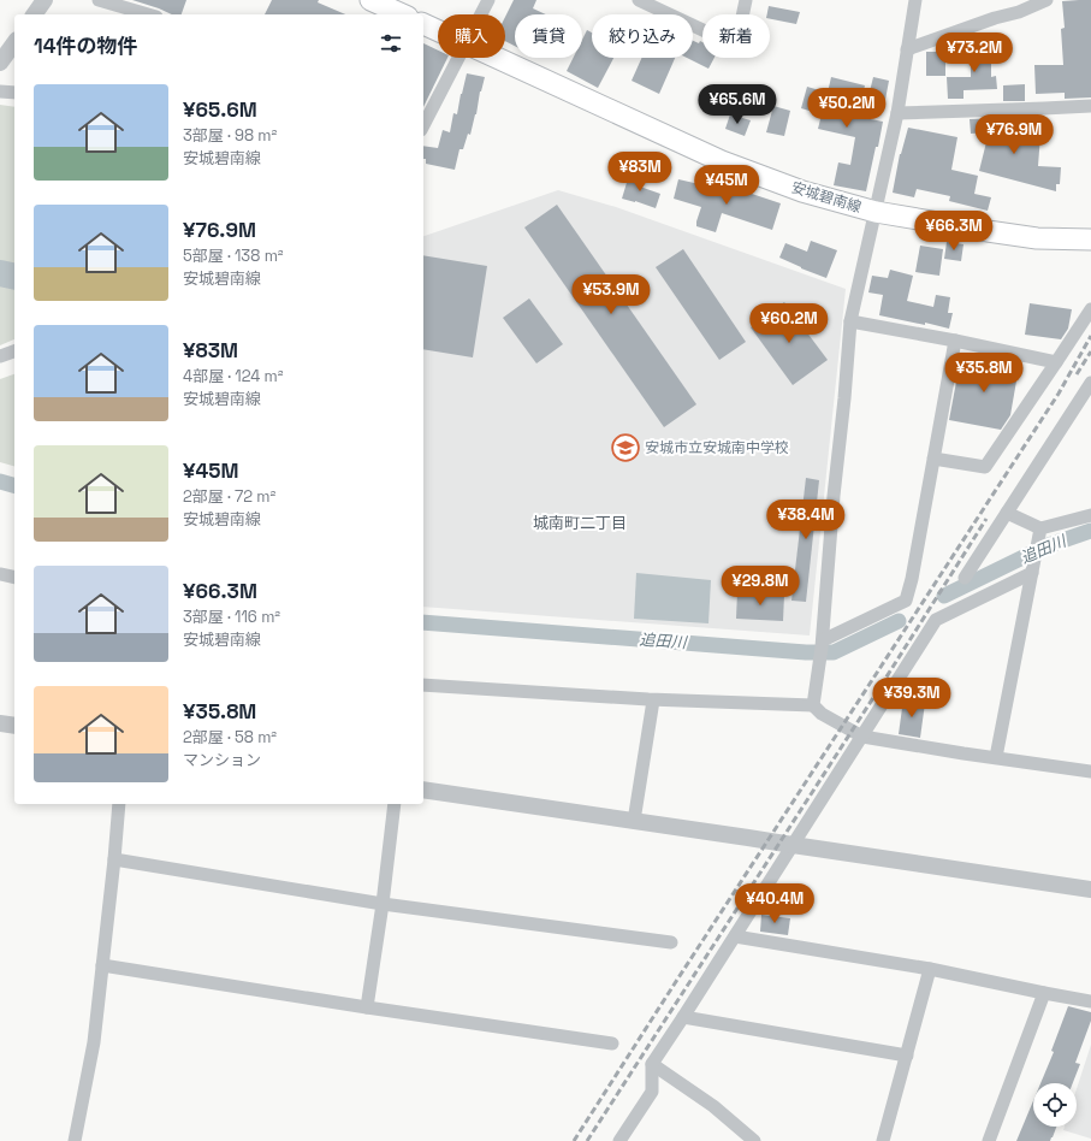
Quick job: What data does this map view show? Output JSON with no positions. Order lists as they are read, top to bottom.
{
  "streets": {
    "main road": ["安城碧南線"]
  },
  "districts": ["城南町二丁目"],
  "water": ["追田川"],
  "places": {
    "school or university": ["安城市立安城南中学校"]
  },
  "page": {
    "chip": [
      "購入",
      "賃貸",
      "絞り込み",
      "新着"
    ],
    "heading": "14件の物件",
    "price": [
      "¥73.2M",
      "¥65.6M",
      "¥50.2M",
      "¥76.9M",
      "¥83M",
      "¥45M",
      "¥66.3M",
      "¥53.9M",
      "¥60.2M",
      "¥35.8M",
      "¥38.4M",
      "¥29.8M",
      "¥39.3M",
      "¥40.4M"
    ],
    "list": [
      {
        "name": "¥65.6M",
        "note": "3部屋 · 98 m² · 安城碧南線"
      },
      {
        "name": "¥76.9M",
        "note": "5部屋 · 138 m² · 安城碧南線"
      },
      {
        "name": "¥83M",
        "note": "4部屋 · 124 m² · 安城碧南線"
      },
      {
        "name": "¥45M",
        "note": "2部屋 · 72 m² · 安城碧南線"
      },
      {
        "name": "¥66.3M",
        "note": "3部屋 · 116 m² · 安城碧南線"
      },
      {
        "name": "¥35.8M",
        "note": "2部屋 · 58 m² · マンション"
      }
    ]
  }
}
